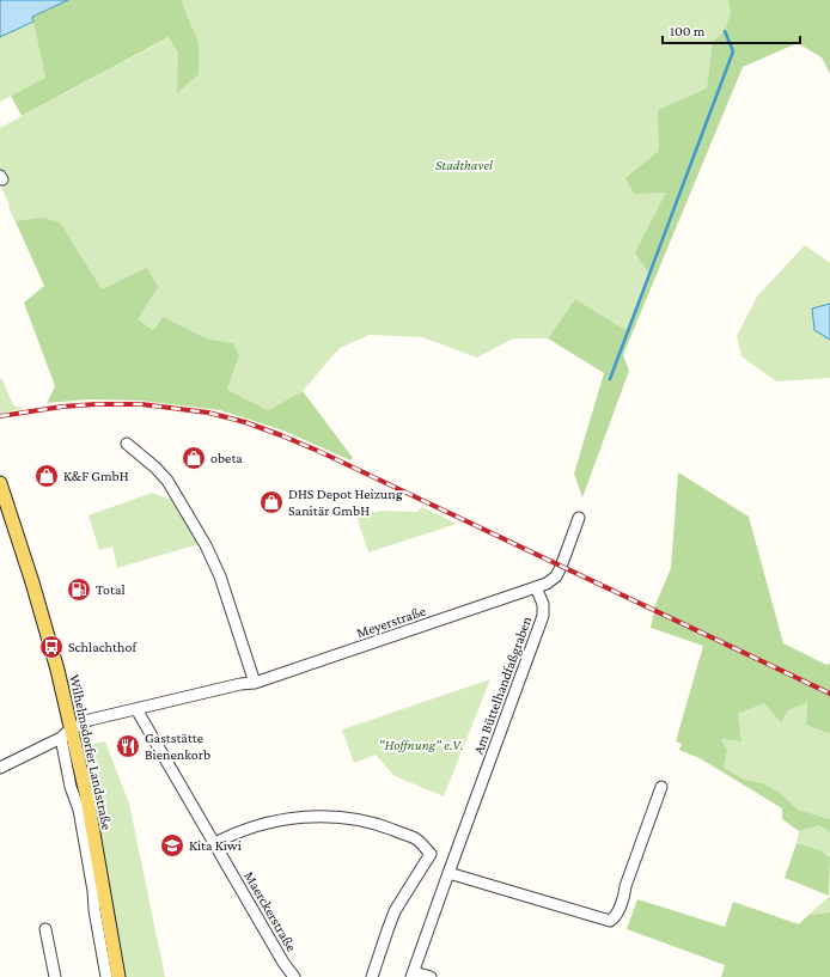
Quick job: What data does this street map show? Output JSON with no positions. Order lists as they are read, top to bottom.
{
  "streets": {
    "main road": ["Wilhelmsdorfer Landstraße"],
    "street": ["Meyerstraße", "Am Büttelhandfaßgraben", "Maerckerstraße"]
  },
  "crossings": [
    ["Meyerstraße", "Am Büttelhandfaßgraben"],
    ["Meyerstraße", "Wilhelmsdorfer Landstraße"],
    ["Meyerstraße", "Maerckerstraße"]
  ],
  "parks": ["Stadthavel", "\"Hoffnung\" e.V."],
  "places": {
    "shop": ["obeta", "K&F GmbH", "DHS Depot Heizung Sanitär GmbH"],
    "fuel station": ["Total"],
    "bus stop": ["Schlachthof"],
    "restaurant": ["Gaststätte Bienenkorb"],
    "school or university": ["Kita Kiwi"]
  },
  "scale_bar": "100 m"
}
